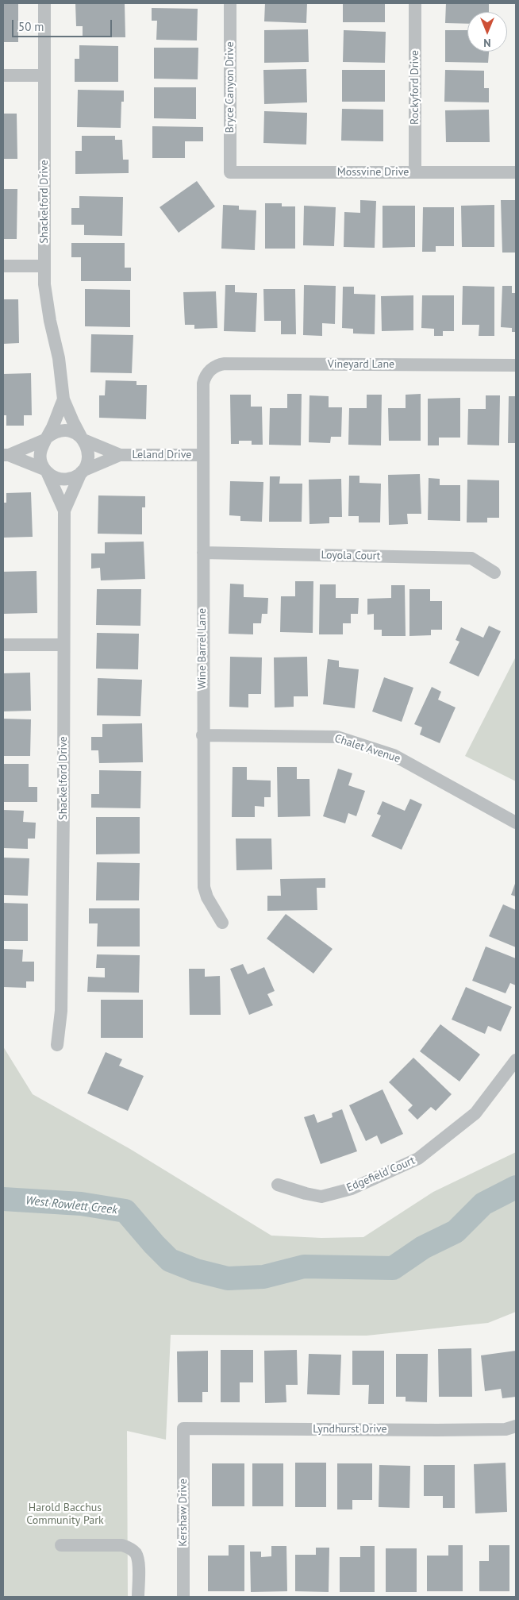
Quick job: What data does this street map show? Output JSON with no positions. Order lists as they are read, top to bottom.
{
  "streets": {
    "street": [
      "Bryce Canyon Drive",
      "Rockyford Drive",
      "Mossvine Drive",
      "Shackelford Drive",
      "Vineyard Lane",
      "Leland Drive",
      "Loyola Court",
      "Wine Barrel Lane",
      "Chalet Avenue",
      "Edgefield Court",
      "Lyndhurst Drive",
      "Kershaw Drive"
    ]
  },
  "crossings": [
    ["Bryce Canyon Drive", "Mossvine Drive"],
    ["Rockyford Drive", "Mossvine Drive"],
    ["Shackelford Drive", "Leland Drive"],
    ["Vineyard Lane", "Wine Barrel Lane"],
    ["Leland Drive", "Wine Barrel Lane"],
    ["Loyola Court", "Wine Barrel Lane"],
    ["Wine Barrel Lane", "Chalet Avenue"],
    ["Lyndhurst Drive", "Kershaw Drive"]
  ],
  "water": ["West Rowlett Creek"],
  "parks": ["Harold Bacchus Community Park"],
  "scale_bar": "50 m",
  "north": "bottom"
}
